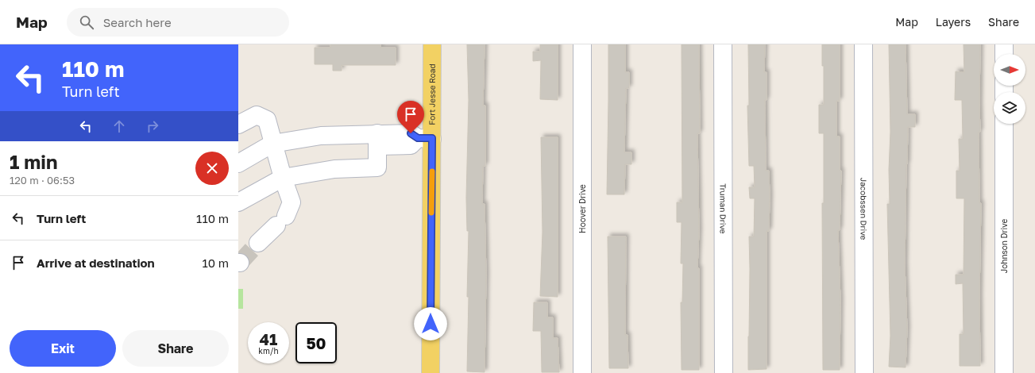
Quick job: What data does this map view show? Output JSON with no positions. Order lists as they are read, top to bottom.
{
  "streets": {
    "main road": ["Fort Jesse Road"],
    "street": [
      "Hoover Drive",
      "Truman Drive",
      "Jacobssen Drive",
      "Johnson Drive"
    ]
  },
  "north": "right",
  "page": {
    "header": "Map",
    "search": "Search here",
    "nav": ["Map", "Layers", "Share"],
    "turn": ["110 m", "Turn left"],
    "heading": ["1 min", "120 m · 06:53"],
    "list": [
      {
        "name": "Turn left",
        "value": "110 m"
      },
      {
        "name": "Arrive at destination",
        "value": "10 m"
      }
    ],
    "speed": "41 km/h",
    "limit": "50",
    "buttons": ["Exit", "Share"]
  }
}
